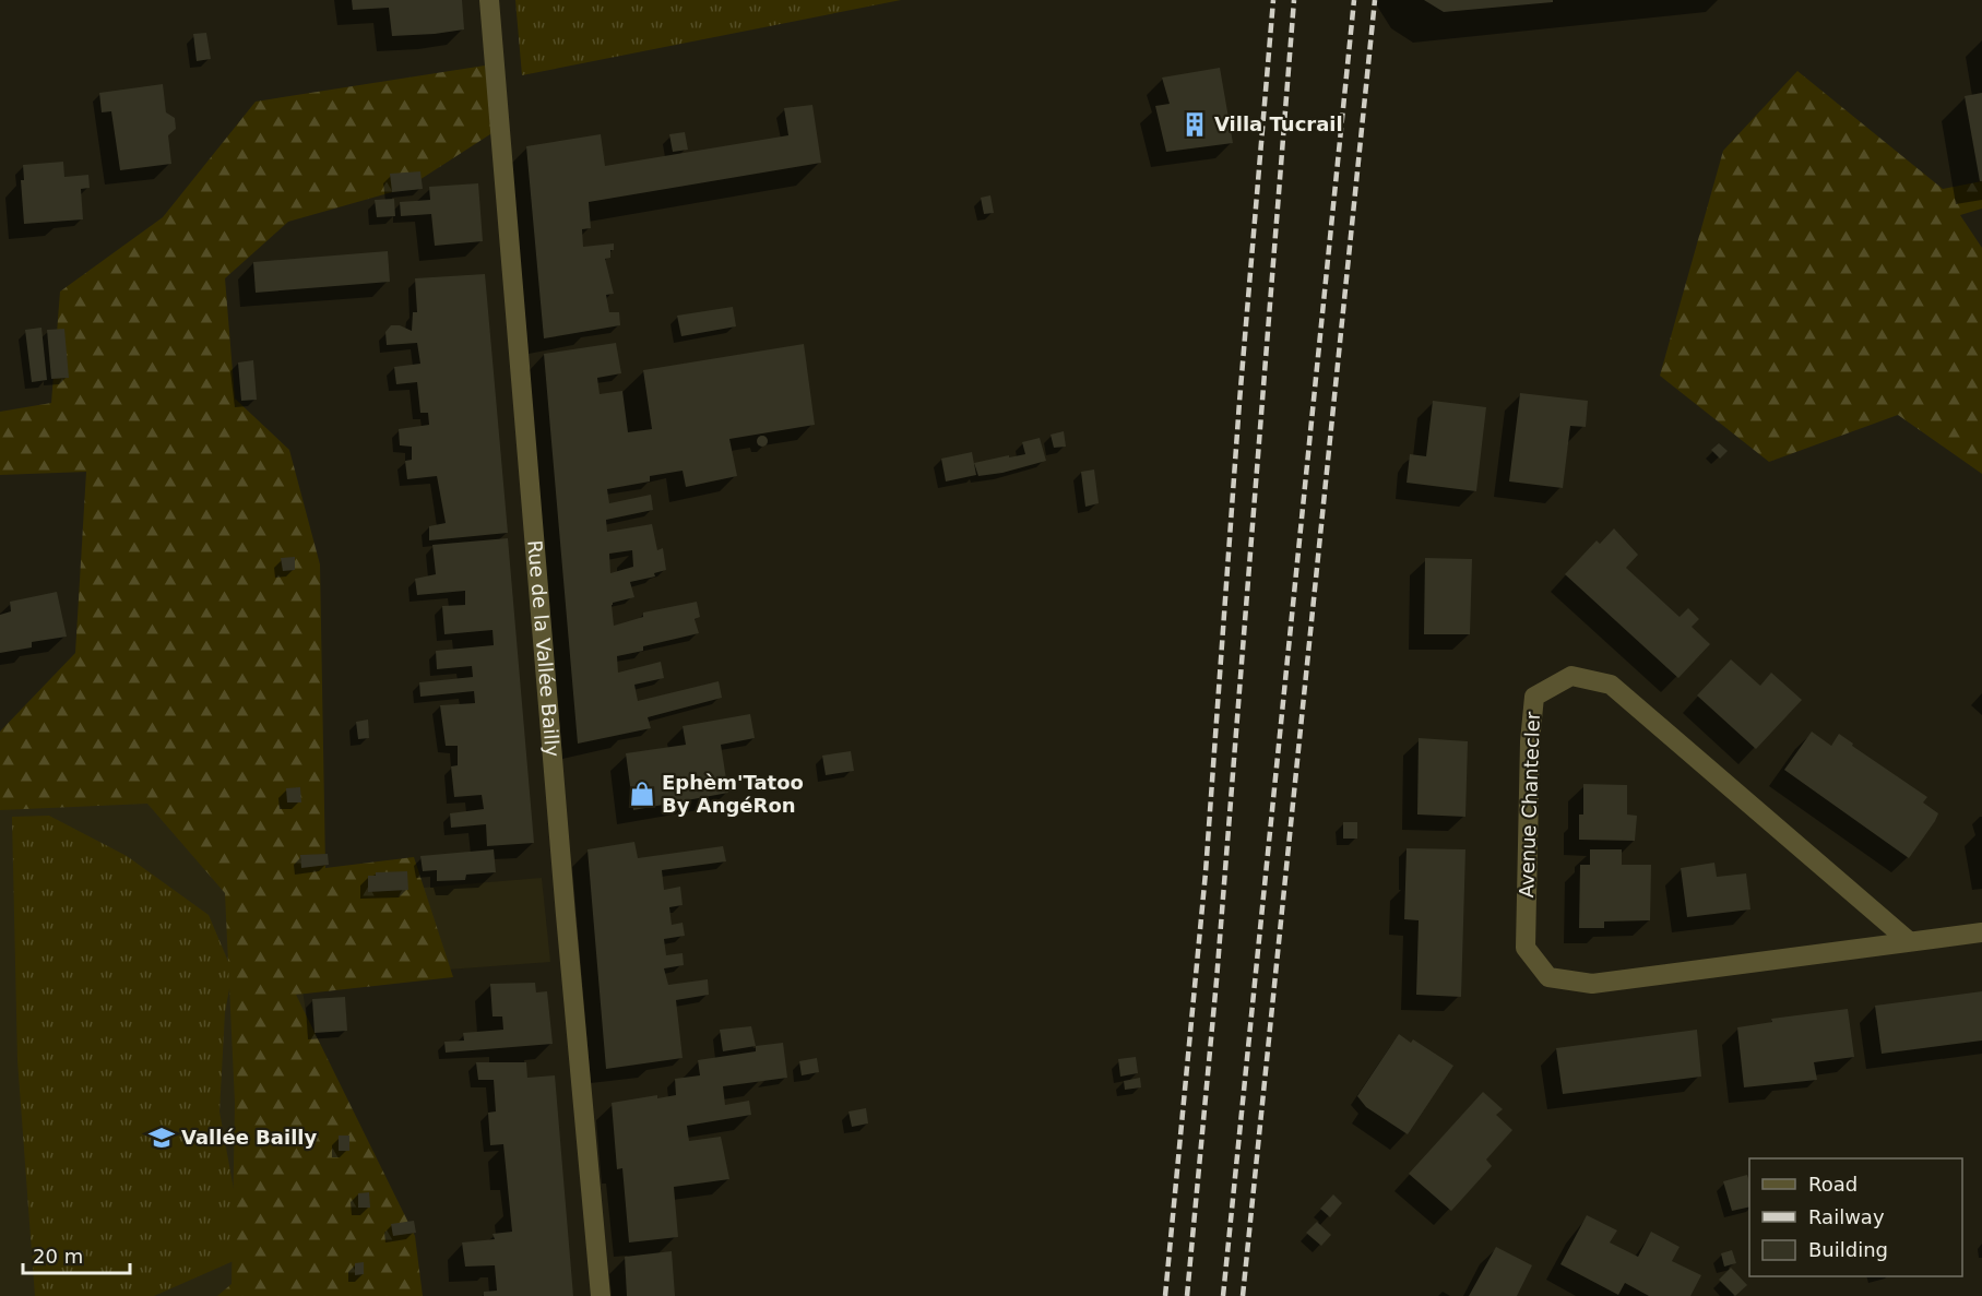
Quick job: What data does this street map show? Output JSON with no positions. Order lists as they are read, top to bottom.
{
  "streets": {
    "street": ["Rue de la Vallée Bailly", "Avenue Chantecler"]
  },
  "places": {
    "building": ["Villa Tucrail"],
    "shop": ["Ephèm'Tatoo By AngéRon"],
    "school or university": ["Vallée Bailly"]
  },
  "legend": ["Road", "Railway", "Building"],
  "scale_bar": "20 m"
}
